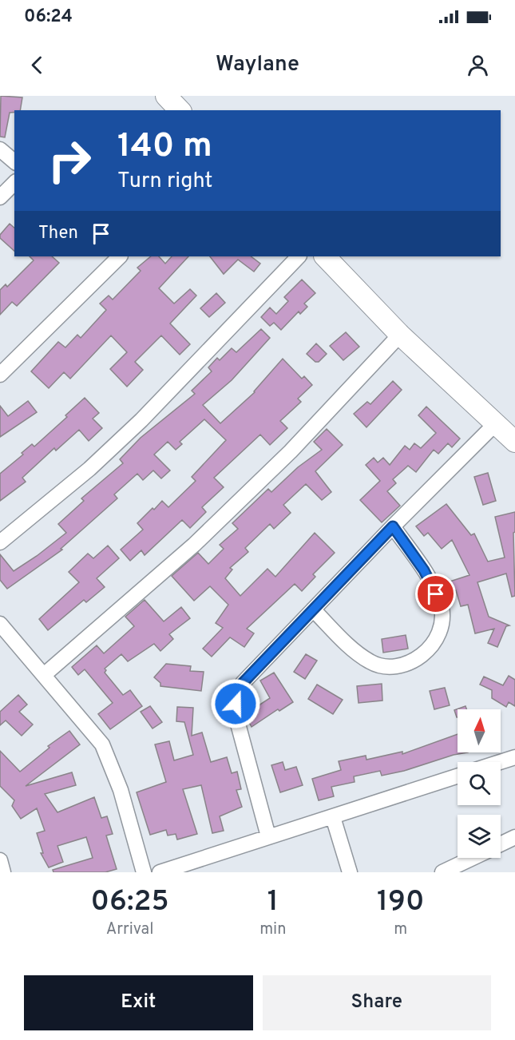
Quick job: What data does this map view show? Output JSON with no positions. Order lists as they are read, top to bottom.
{
  "north": "top",
  "page": {
    "status": "06:24",
    "header": "Waylane",
    "turn": ["140 m", "Turn right"],
    "then": "Then",
    "eta": [
      "06:25",
      "Arrival",
      "1",
      "min",
      "190",
      "m"
    ],
    "buttons": ["Exit", "Share"]
  }
}
